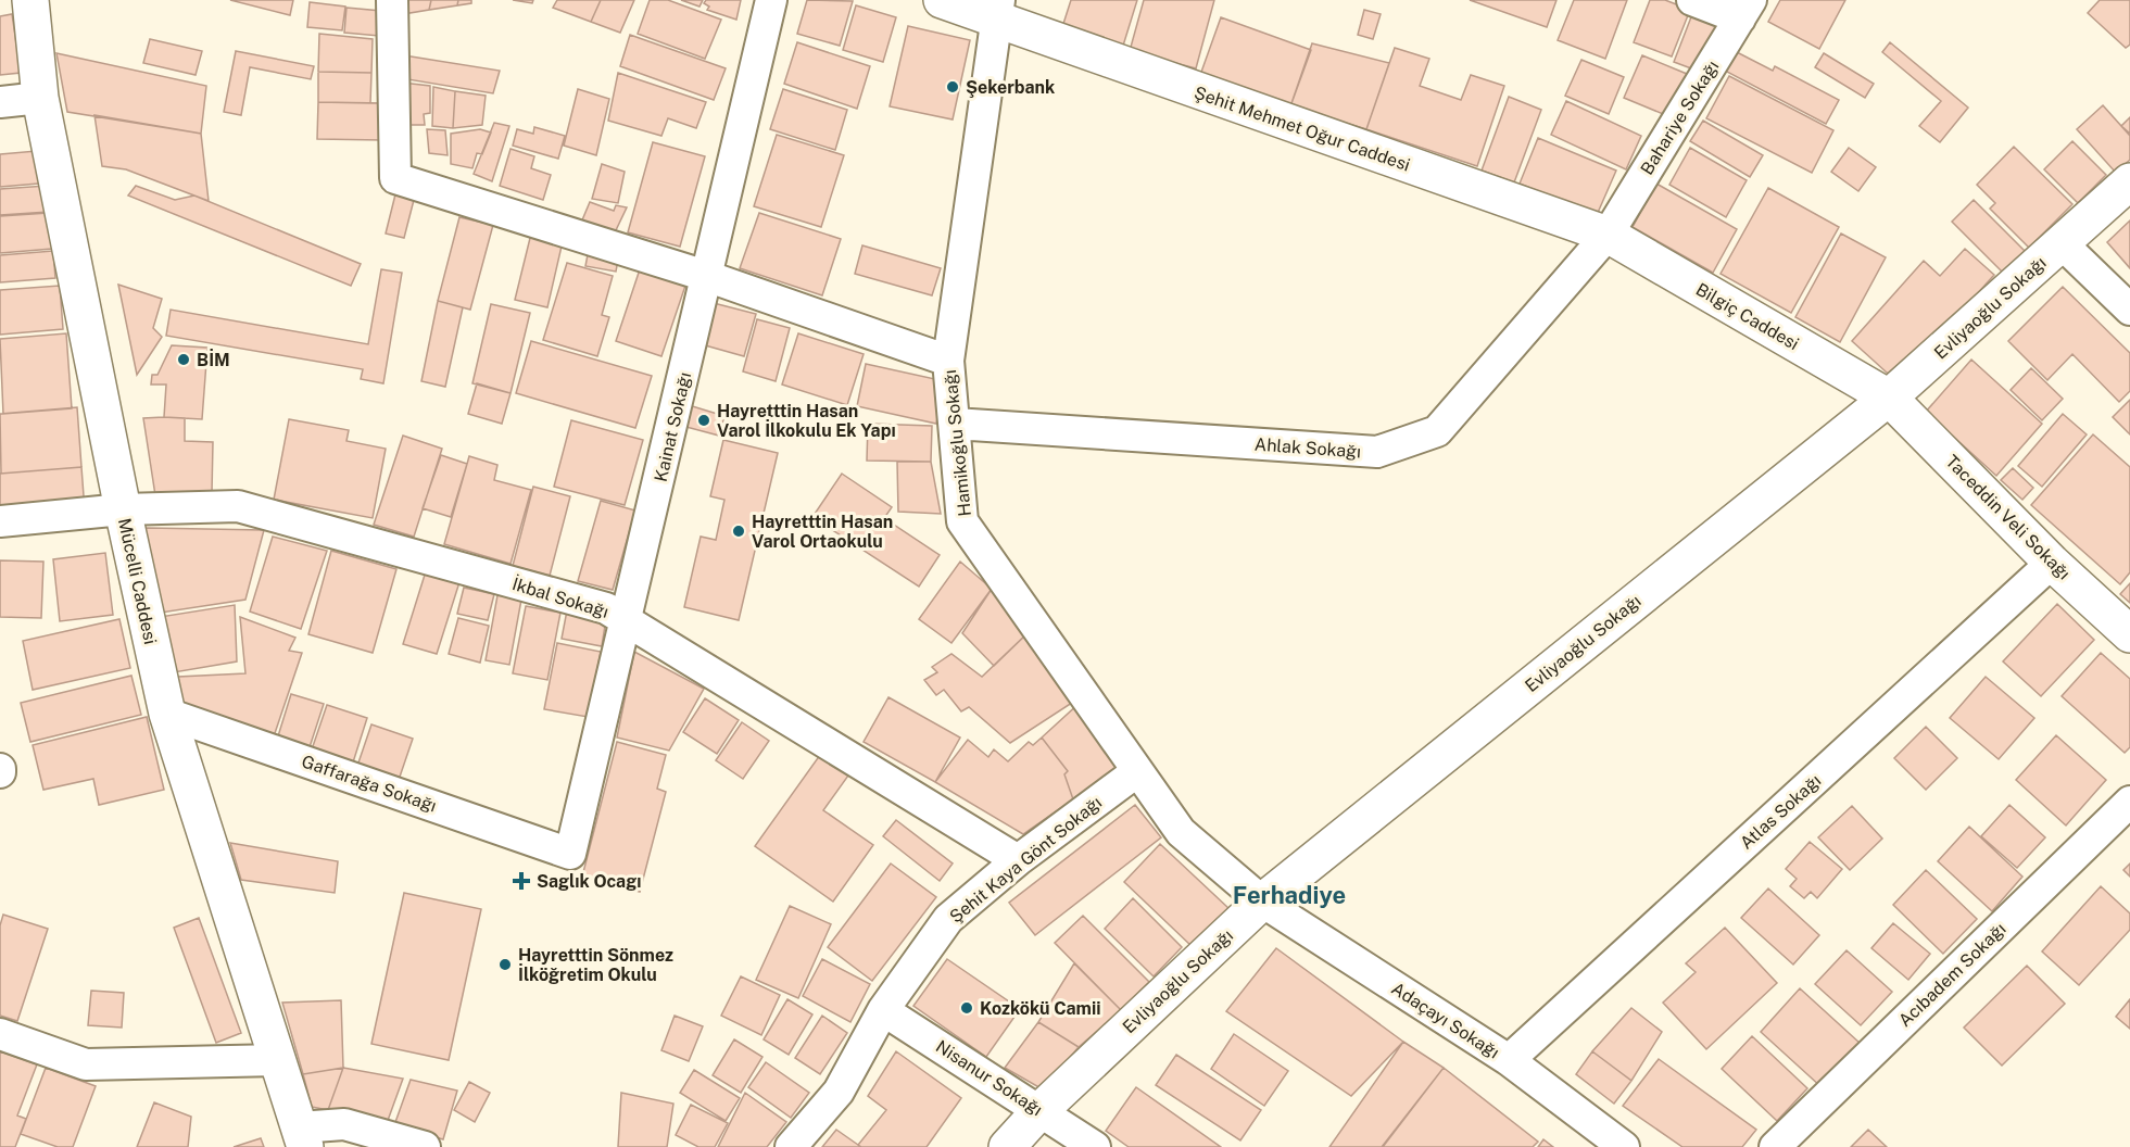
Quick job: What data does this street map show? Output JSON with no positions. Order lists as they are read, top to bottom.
{
  "streets": {
    "main road": [
      "Şehit Mehmet Oğur Caddesi",
      "Evliyaoğlu Sokağı",
      "Bilgiç Caddesi",
      "Taceddin Veli Sokağı",
      "Mücelli Caddesi"
    ],
    "street": [
      "Bahariye Sokağı",
      "Kainat Sokağı",
      "Hamikoğlu Sokağı",
      "Ahlak Sokağı",
      "İkbal Sokağı",
      "Gaffarağa Sokağı",
      "Atlas Sokağı",
      "Şehit Kaya Gönt Sokağı",
      "Acıbadem Sokağı",
      "Adaçayı Sokağı",
      "Nisanur Sokağı"
    ]
  },
  "crossings": [
    ["Bahariye Sokağı", "Şehit Mehmet Oğur Caddesi"],
    ["Bahariye Sokağı", "Bilgiç Caddesi"],
    ["Bahariye Sokağı", "Ahlak Sokağı"],
    ["Şehit Mehmet Oğur Caddesi", "Bilgiç Caddesi"],
    ["Şehit Mehmet Oğur Caddesi", "Hamikoğlu Sokağı"],
    ["Şehit Mehmet Oğur Caddesi", "Ahlak Sokağı"],
    ["Evliyaoğlu Sokağı", "Bilgiç Caddesi"],
    ["Evliyaoğlu Sokağı", "Hamikoğlu Sokağı"],
    ["Evliyaoğlu Sokağı", "Taceddin Veli Sokağı"],
    ["Evliyaoğlu Sokağı", "Adaçayı Sokağı"],
    ["Evliyaoğlu Sokağı", "Nisanur Sokağı"],
    ["Bilgiç Caddesi", "Ahlak Sokağı"],
    ["Bilgiç Caddesi", "Taceddin Veli Sokağı"],
    ["Kainat Sokağı", "İkbal Sokağı"],
    ["Kainat Sokağı", "Gaffarağa Sokağı"],
    ["Hamikoğlu Sokağı", "Ahlak Sokağı"],
    ["Hamikoğlu Sokağı", "Şehit Kaya Gönt Sokağı"],
    ["Hamikoğlu Sokağı", "Adaçayı Sokağı"],
    ["Taceddin Veli Sokağı", "Atlas Sokağı"],
    ["Mücelli Caddesi", "İkbal Sokağı"],
    ["Mücelli Caddesi", "Gaffarağa Sokağı"],
    ["İkbal Sokağı", "Şehit Kaya Gönt Sokağı"],
    ["Atlas Sokağı", "Adaçayı Sokağı"],
    ["Şehit Kaya Gönt Sokağı", "Nisanur Sokağı"]
  ],
  "districts": ["Ferhadiye"],
  "places": {
    "other": [
      "Şekerbank",
      "BİM",
      "Hayretttin Hasan Varol İlkokulu Ek Yapı",
      "Hayretttin Hasan Varol Ortaokulu",
      "Hayretttin Sönmez İlköğretim Okulu",
      "Kozkökü Camii"
    ],
    "health": ["Saglık Ocagı"]
  }
}
